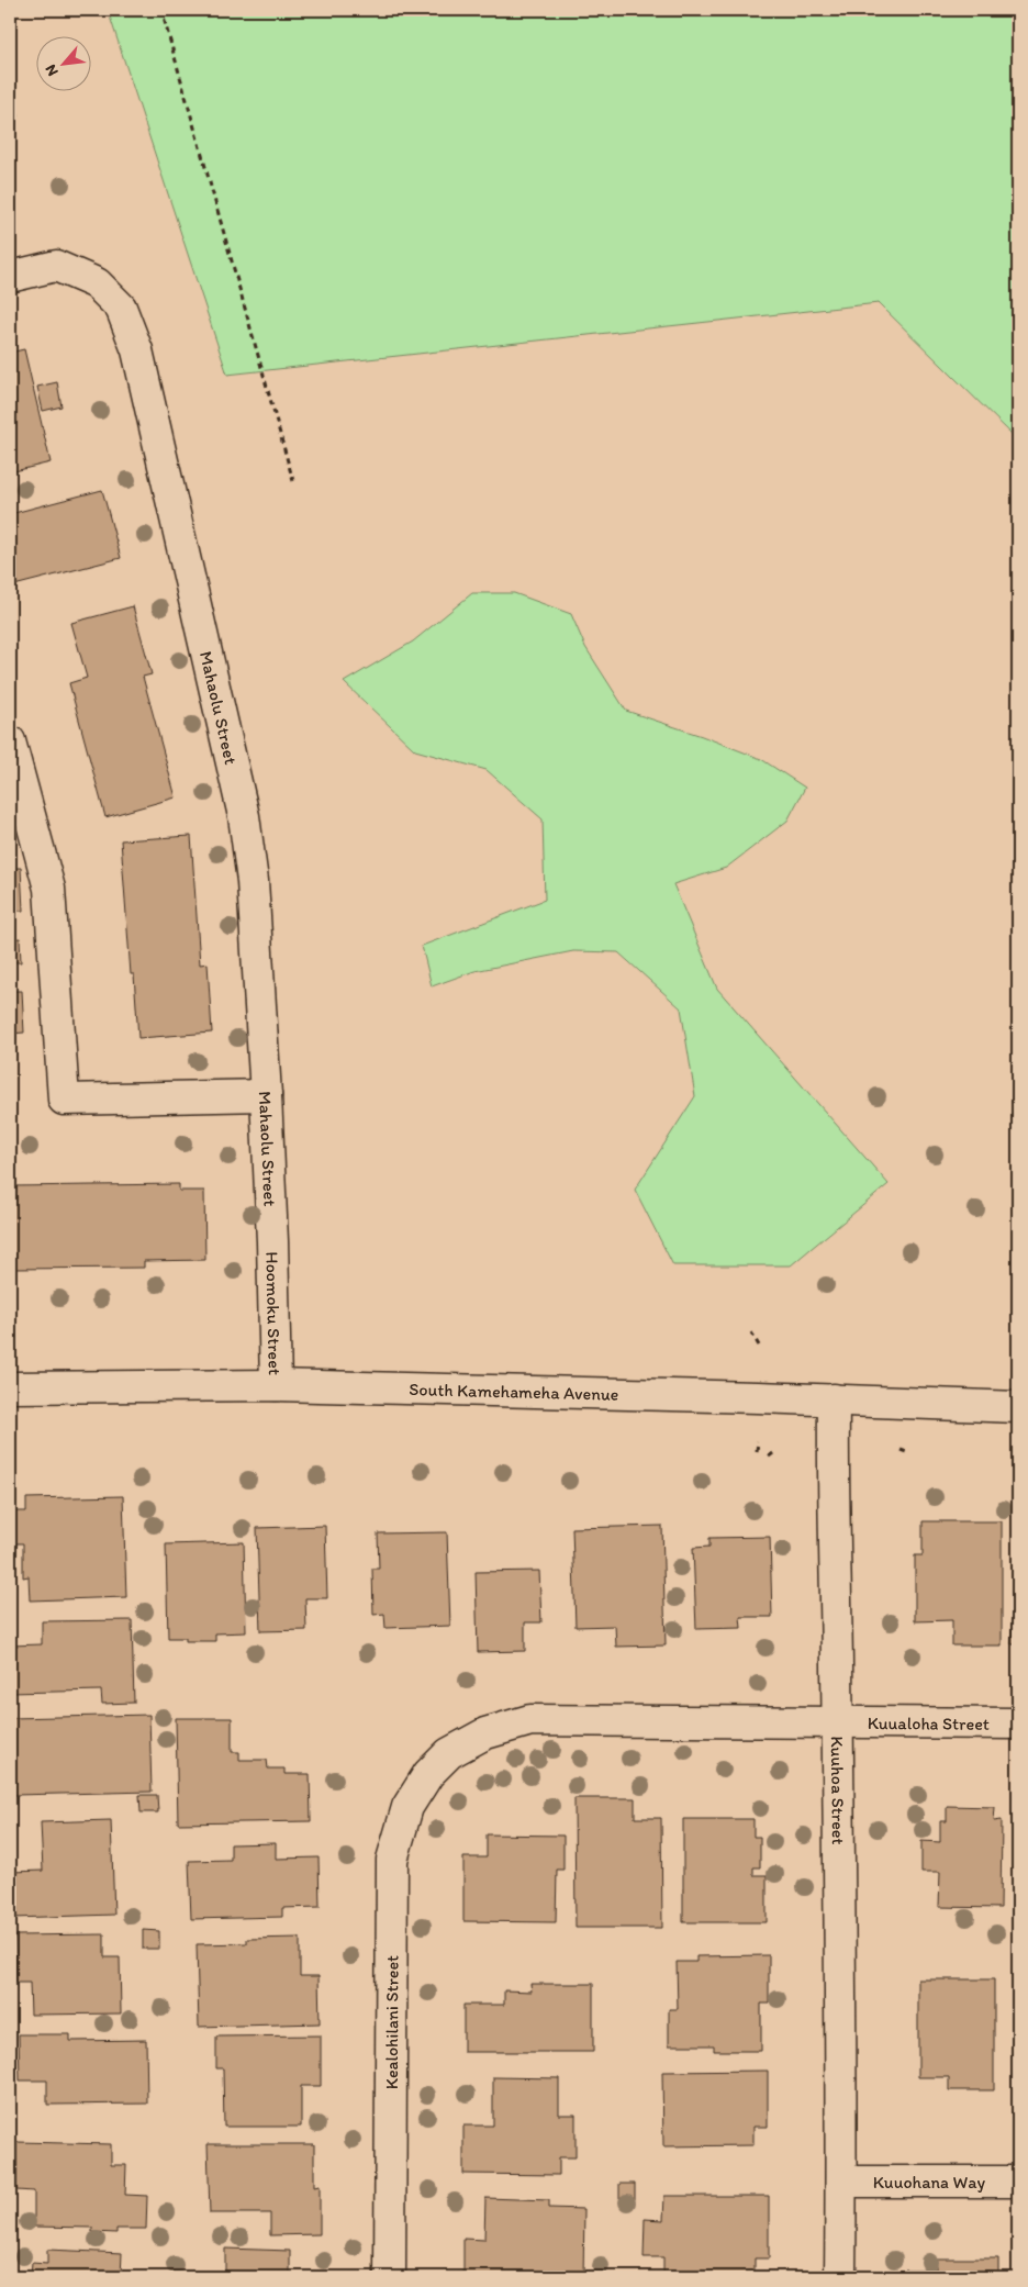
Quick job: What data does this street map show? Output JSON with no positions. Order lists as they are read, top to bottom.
{
  "streets": {
    "street": [
      "Mahaolu Street",
      "Hoomoku Street",
      "South Kamehameha Avenue",
      "Kuualoha Street",
      "Kuuhoa Street",
      "Kealohilani Street",
      "Kuuohana Way"
    ]
  },
  "crossings": [
    ["Mahaolu Street", "Hoomoku Street"],
    ["Hoomoku Street", "South Kamehameha Avenue"],
    ["South Kamehameha Avenue", "Kuuhoa Street"],
    ["Kuualoha Street", "Kuuhoa Street"],
    ["Kuualoha Street", "Kealohilani Street"],
    ["Kuuhoa Street", "Kuuohana Way"]
  ],
  "north": "bottom left"
}
